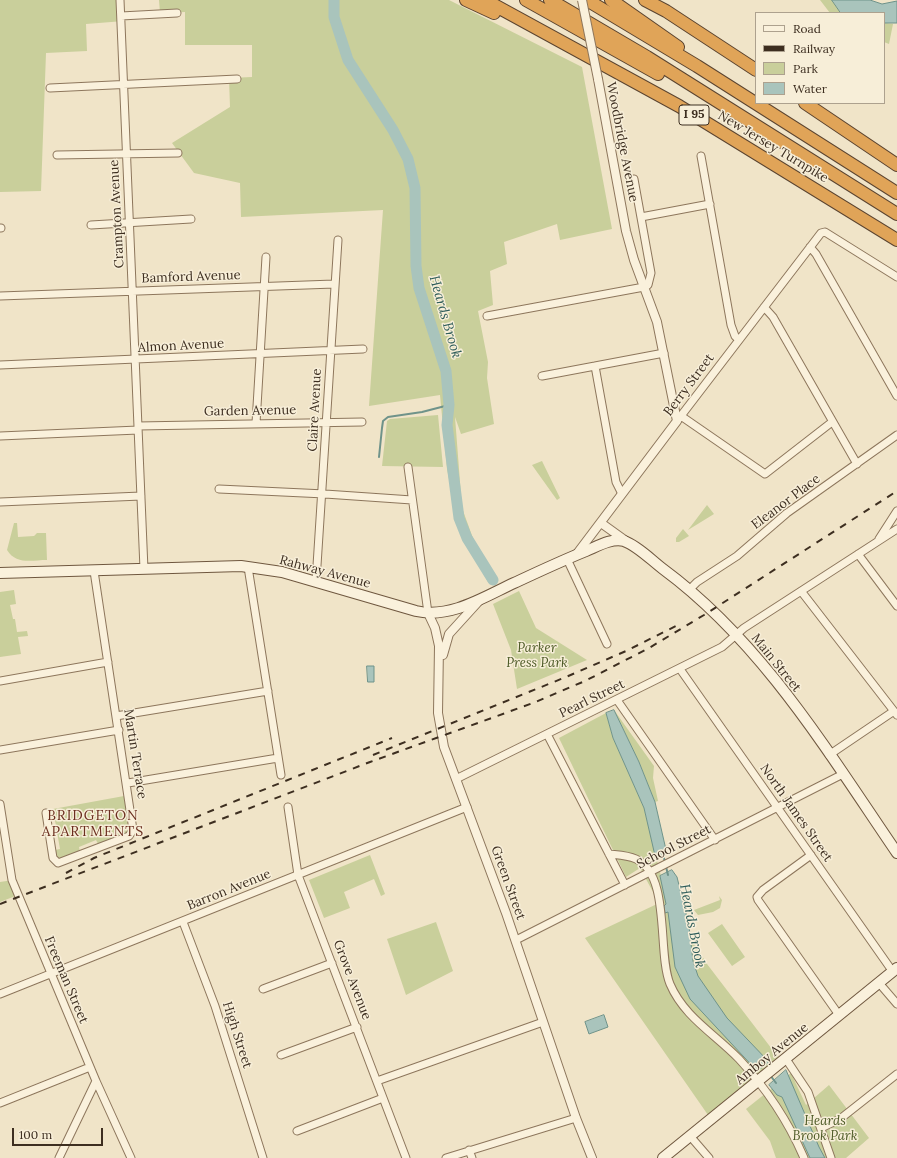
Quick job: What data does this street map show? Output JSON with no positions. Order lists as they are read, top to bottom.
{
  "streets": {
    "highway": ["I 95", "New Jersey Turnpike"],
    "main road": ["Rahway Avenue", "Main Street", "Amboy Avenue"],
    "street": [
      "Woodbridge Avenue",
      "Crampton Avenue",
      "Bamford Avenue",
      "Almon Avenue",
      "Berry Street",
      "Claire Avenue",
      "Garden Avenue",
      "Eleanor Place",
      "Pearl Street",
      "Martin Terrace",
      "North James Street",
      "School Street",
      "Green Street",
      "Barron Avenue",
      "Freeman Street",
      "Grove Avenue",
      "High Street"
    ]
  },
  "crossings": [
    ["Woodbridge Avenue", "Berry Street"],
    ["Crampton Avenue", "Bamford Avenue"],
    ["Crampton Avenue", "Almon Avenue"],
    ["Crampton Avenue", "Garden Avenue"],
    ["Crampton Avenue", "Rahway Avenue"],
    ["Bamford Avenue", "Claire Avenue"],
    ["Almon Avenue", "Claire Avenue"],
    ["Berry Street", "Rahway Avenue"],
    ["Berry Street", "Main Street"],
    ["Claire Avenue", "Garden Avenue"],
    ["Claire Avenue", "Rahway Avenue"],
    ["Eleanor Place", "Main Street"],
    ["Rahway Avenue", "Main Street"],
    ["Rahway Avenue", "Martin Terrace"],
    ["Rahway Avenue", "Green Street"],
    ["Main Street", "Pearl Street"],
    ["Main Street", "School Street"],
    ["Pearl Street", "North James Street"],
    ["Pearl Street", "Green Street"],
    ["North James Street", "School Street"],
    ["North James Street", "Amboy Avenue"],
    ["School Street", "Green Street"],
    ["Green Street", "Barron Avenue"],
    ["Barron Avenue", "Freeman Street"],
    ["Barron Avenue", "Grove Avenue"],
    ["Barron Avenue", "High Street"]
  ],
  "districts": ["BRIDGETON APARTMENTS"],
  "water": ["Heards Brook"],
  "parks": ["Parker Press Park", "Heards Brook Park"],
  "legend": [
    "Road",
    "Railway",
    "Park",
    "Water"
  ],
  "scale_bar": "100 m"
}
